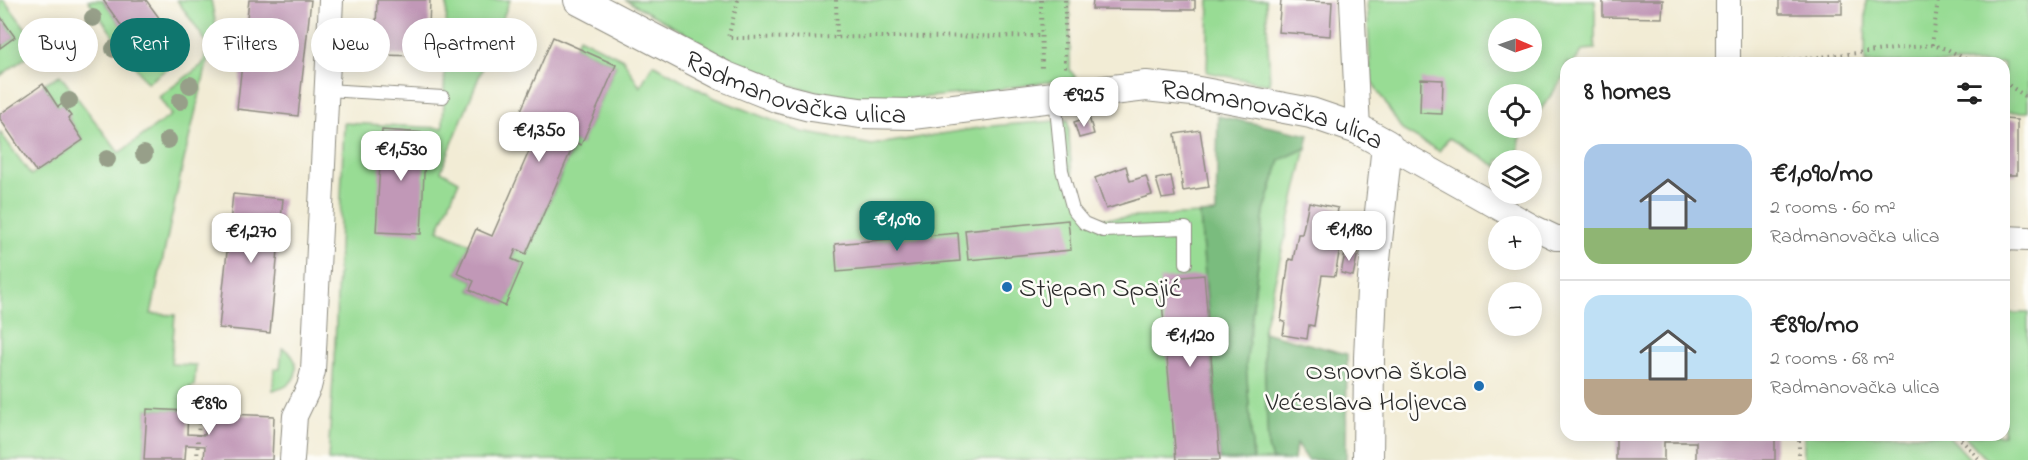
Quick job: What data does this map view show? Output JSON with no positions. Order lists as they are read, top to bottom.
{
  "streets": {
    "street": ["Radmanovačka ulica"]
  },
  "places": ["Stjepan Spajić", "Osnovna škola Većeslava Holjevca"],
  "north": "right",
  "page": {
    "map_buttons": ["+", "−"],
    "chip": [
      "Buy",
      "Rent",
      "Filters",
      "New",
      "Apartment"
    ],
    "heading": "8 homes",
    "price": [
      "€925",
      "€1,350",
      "€1,530",
      "€1,090",
      "€1,180",
      "€1,270",
      "€1,120",
      "€890"
    ],
    "list": [
      {
        "name": "€1,090/mo",
        "note": "2 rooms · 60 m² · Radmanovačka ulica"
      },
      {
        "name": "€890/mo",
        "note": "2 rooms · 68 m² · Radmanovačka ulica"
      }
    ]
  }
}
